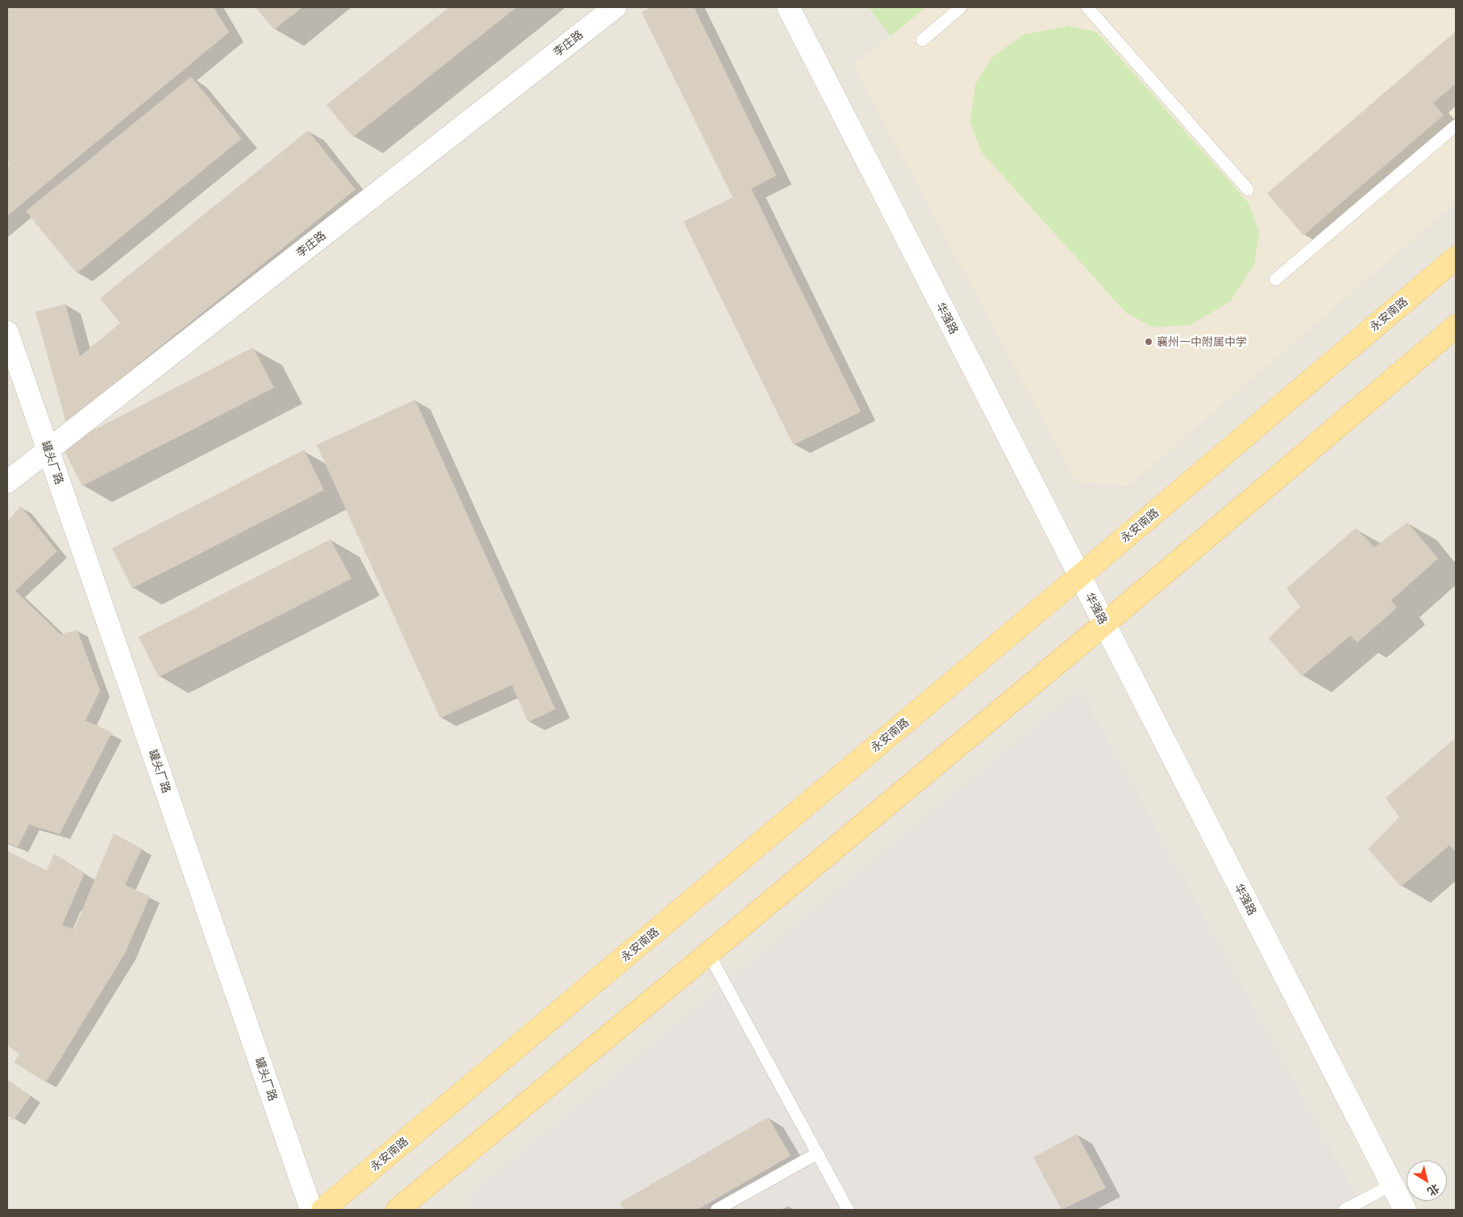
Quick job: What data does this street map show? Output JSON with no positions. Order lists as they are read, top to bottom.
{
  "streets": {
    "main road": ["永安南路"],
    "street": ["李庄路", "华强路", "罐头厂路"]
  },
  "crossings": [
    ["李庄路", "罐头厂路"],
    ["永安南路", "华强路"]
  ],
  "places": ["襄州一中附属中学"],
  "north": "bottom right"
}
